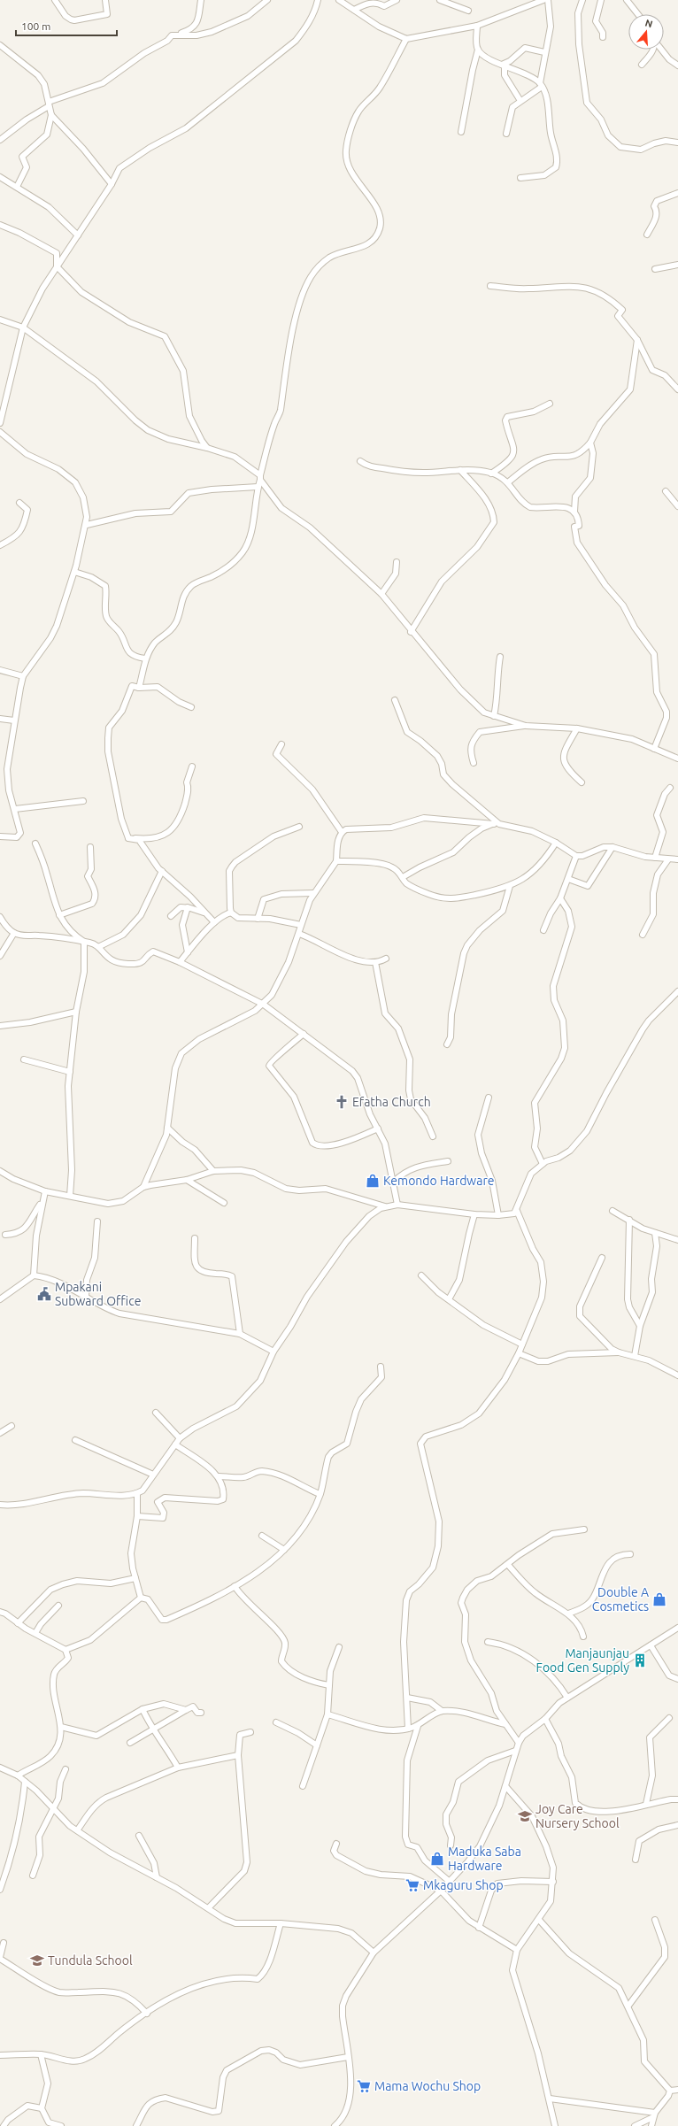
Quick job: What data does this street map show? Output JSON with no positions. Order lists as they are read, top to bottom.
{
  "places": {
    "church": ["Efatha Church"],
    "shop": ["Kemondo Hardware", "Double A Cosmetics", "Maduka Saba Hardware"],
    "public building": ["Mpakani Subward Office"],
    "building": ["Manjaunjau Food Gen Supply"],
    "school or university": ["Joy Care Nursery School", "Tundula School"],
    "supermarket": ["Mkaguru Shop", "Mama Wochu Shop"]
  },
  "scale_bar": "100 m",
  "north": "top"
}
